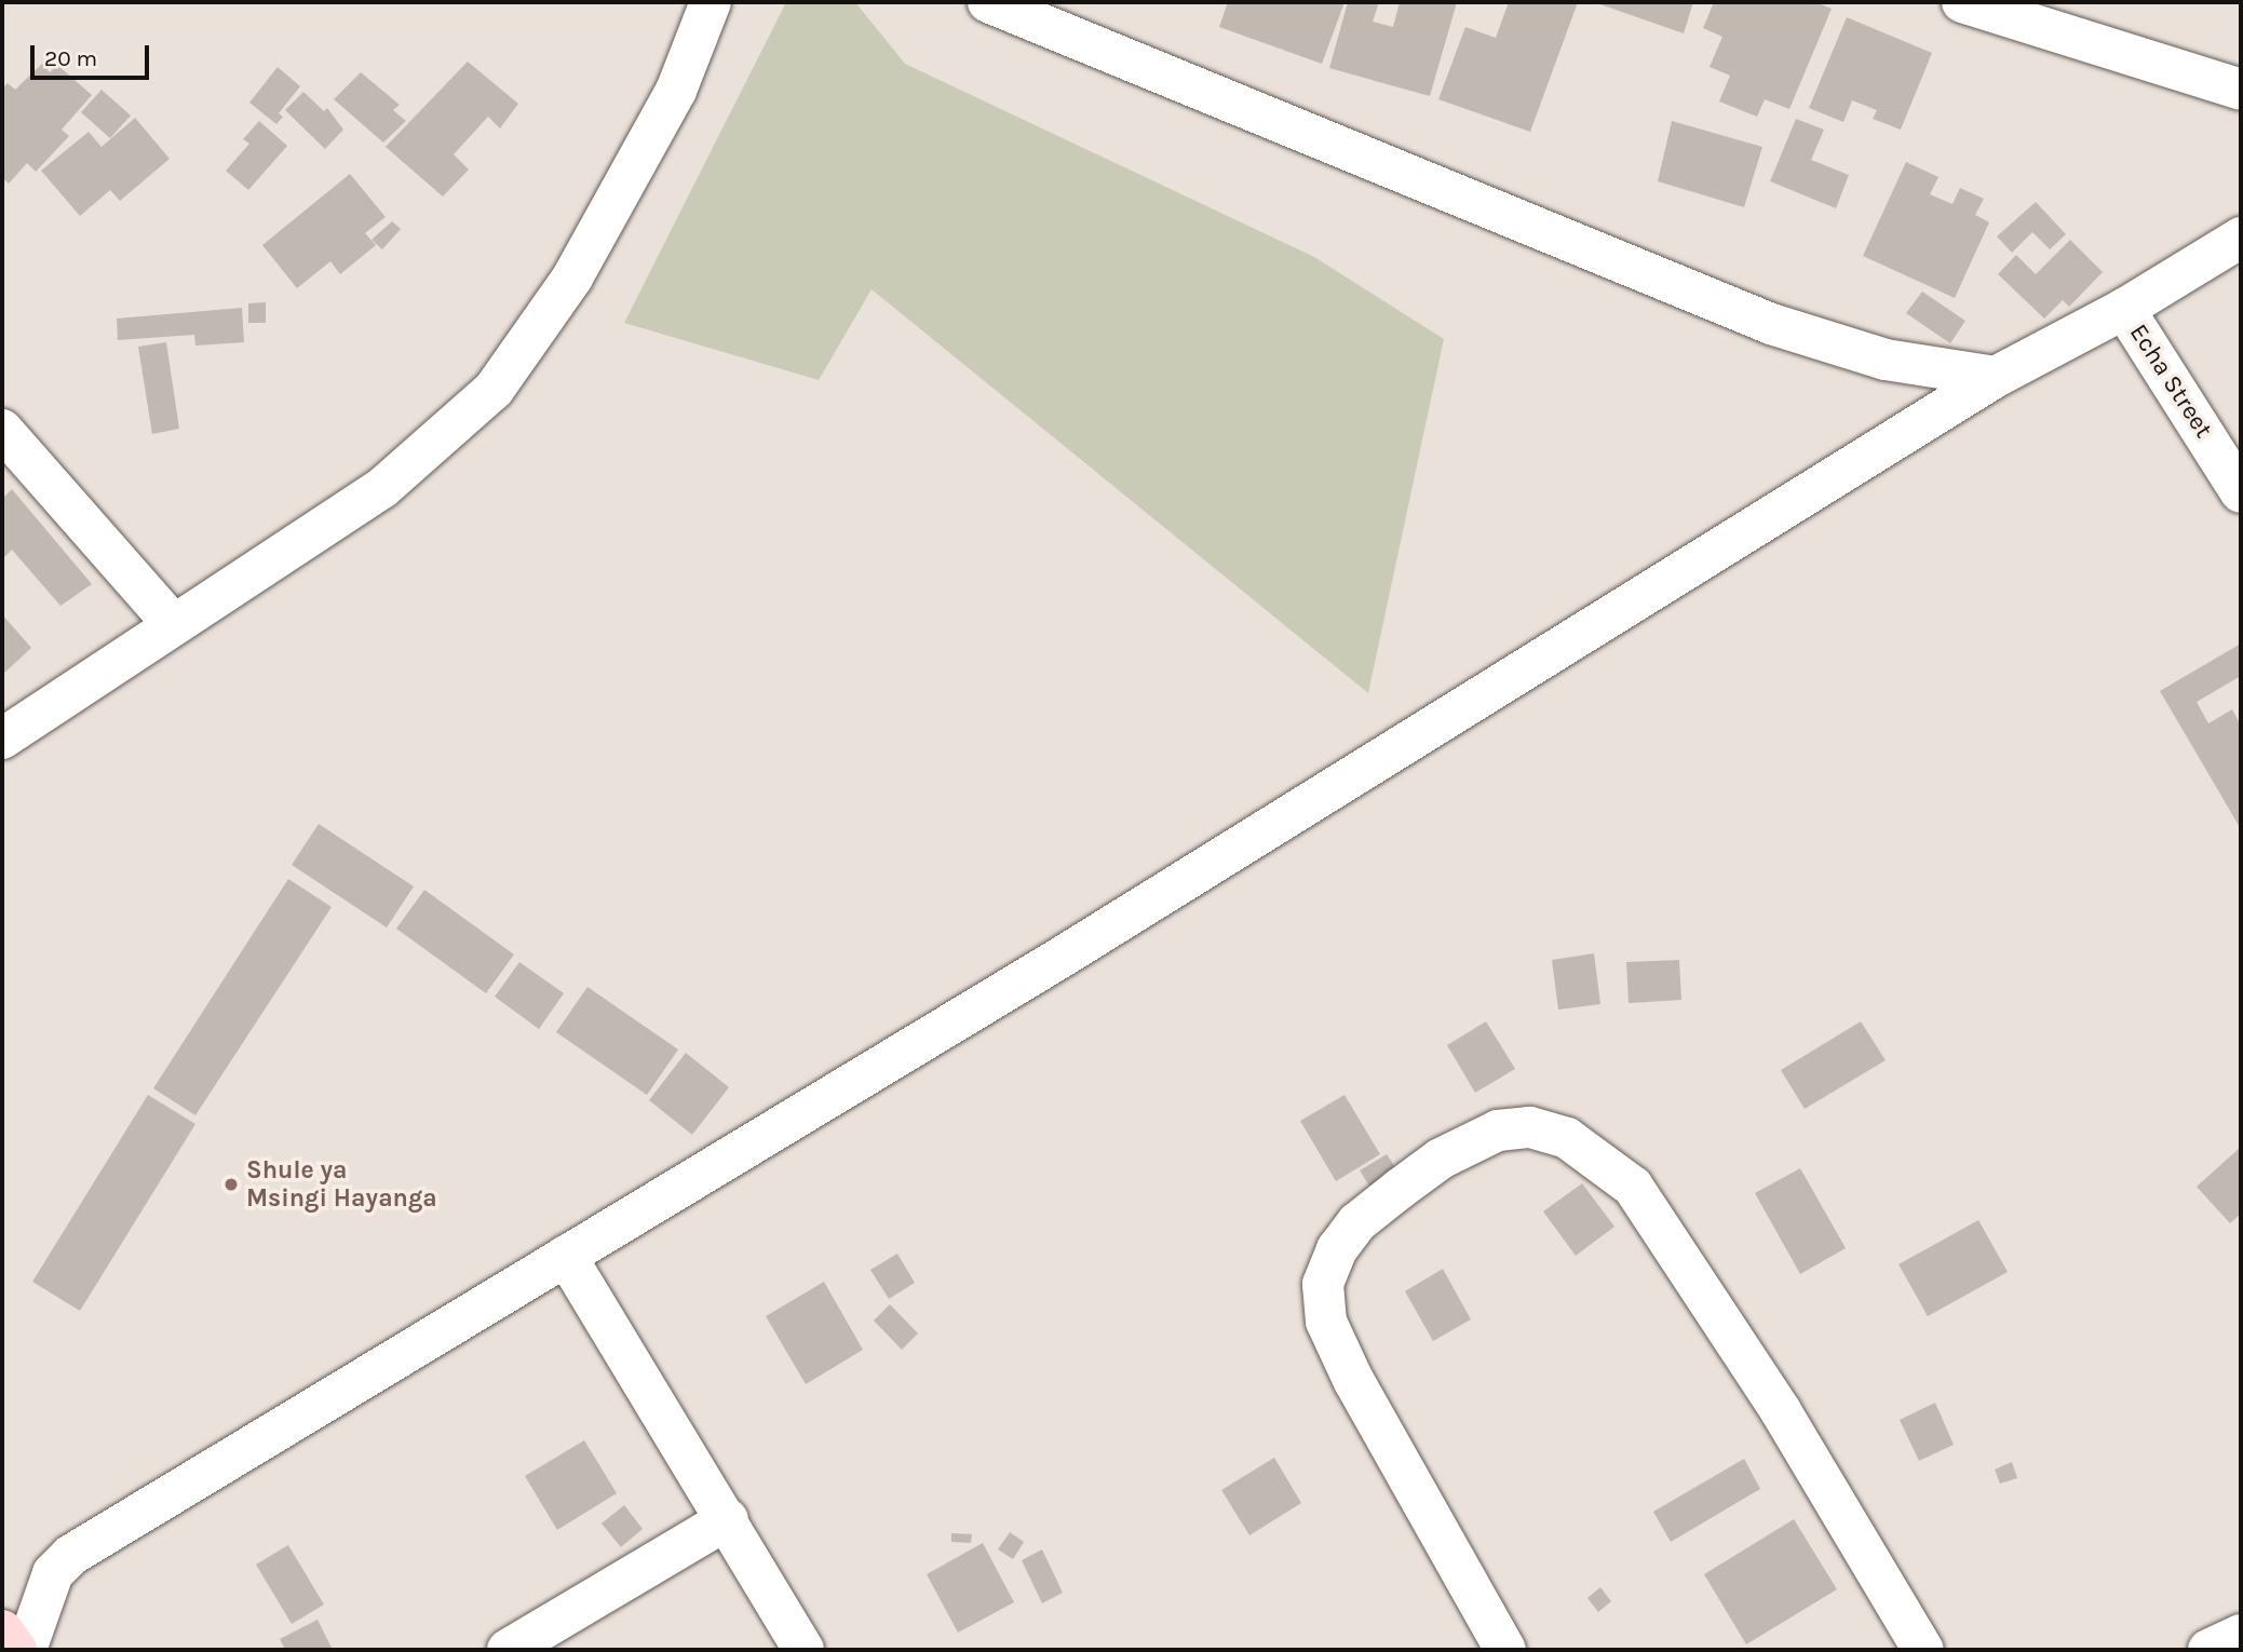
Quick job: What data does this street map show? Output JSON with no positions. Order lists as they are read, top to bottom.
{
  "streets": {
    "street": ["Echa Street"]
  },
  "places": ["Shule ya Msingi Hayanga"],
  "scale_bar": "20 m"
}
